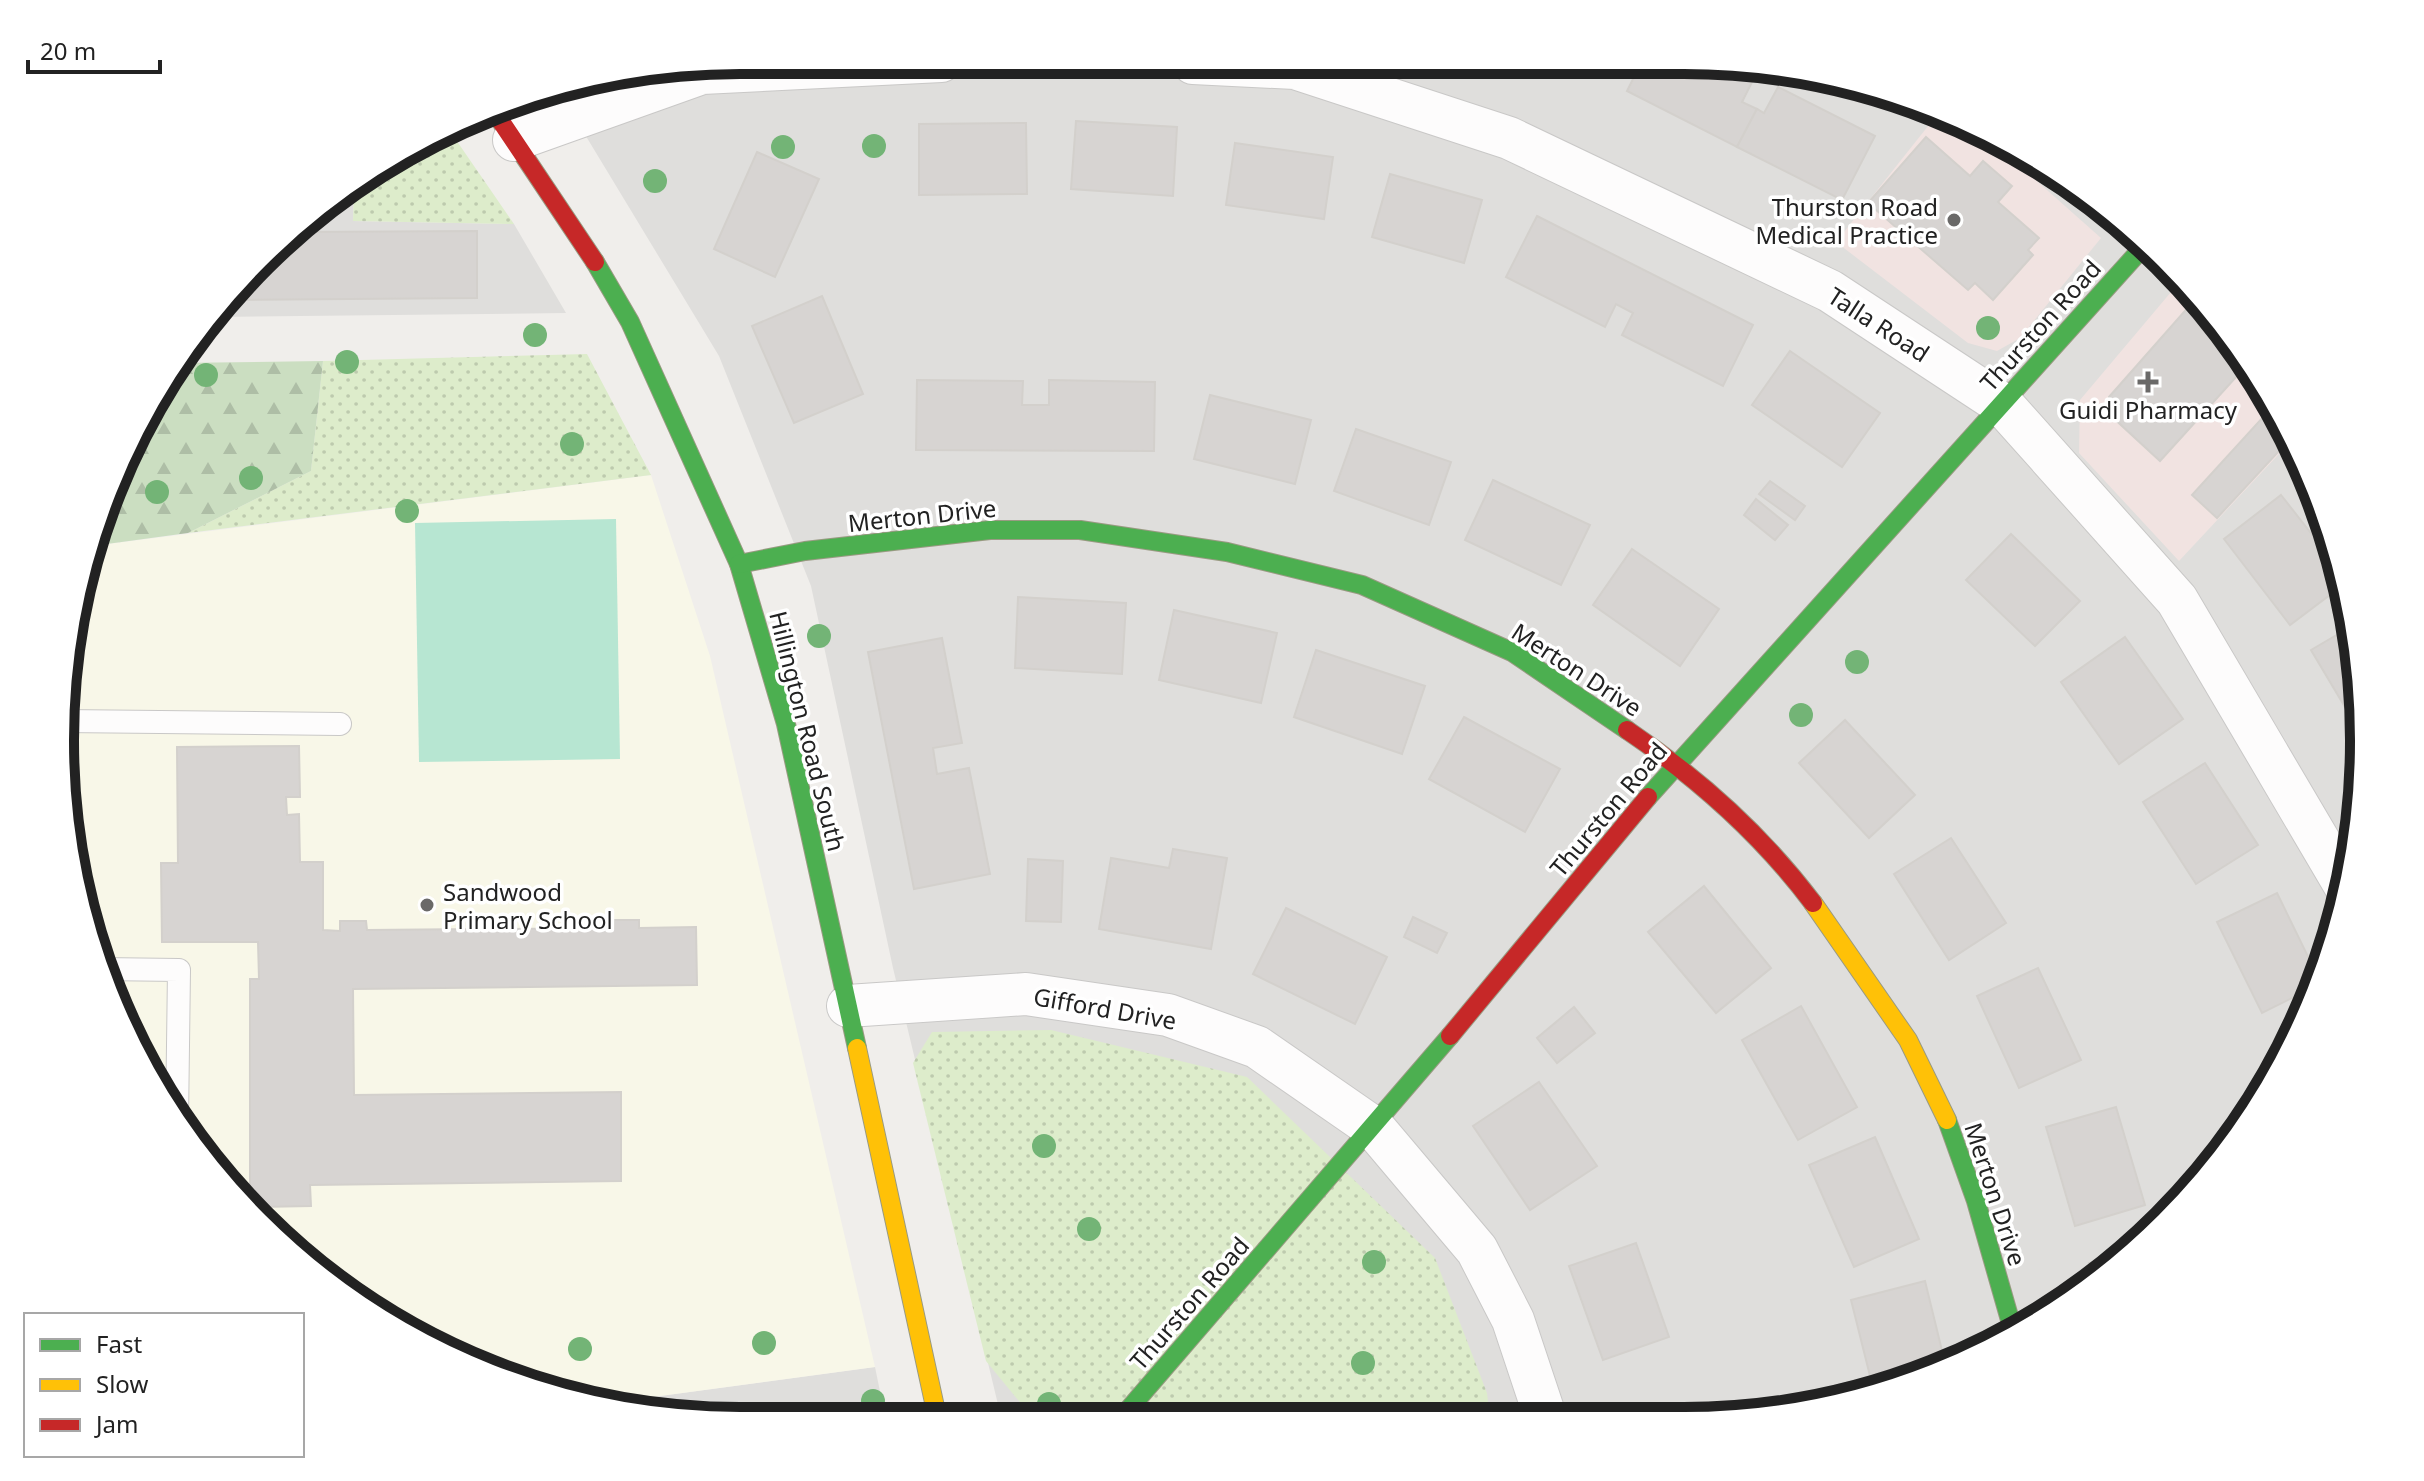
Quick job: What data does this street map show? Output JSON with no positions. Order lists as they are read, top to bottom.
{
  "streets": {
    "street": [
      "Talla Road",
      "Thurston Road",
      "Merton Drive",
      "Hillington Road South",
      "Gifford Drive"
    ]
  },
  "crossings": [
    ["Talla Road", "Thurston Road"],
    ["Thurston Road", "Merton Drive"],
    ["Thurston Road", "Gifford Drive"],
    ["Merton Drive", "Hillington Road South"],
    ["Hillington Road South", "Gifford Drive"]
  ],
  "places": {
    "other": ["Thurston Road Medical Practice", "Sandwood Primary School"],
    "health": ["Guidi Pharmacy"]
  },
  "legend": ["Fast", "Slow", "Jam"],
  "scale_bar": "20 m"
}
